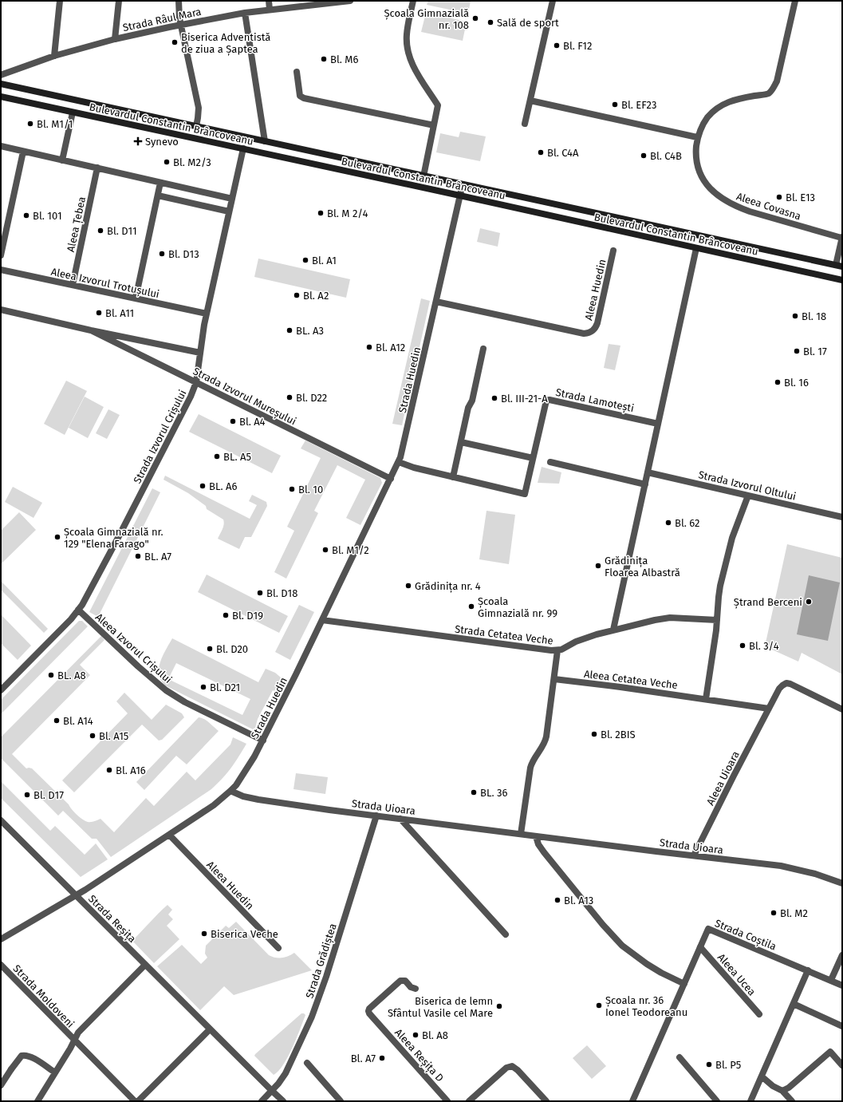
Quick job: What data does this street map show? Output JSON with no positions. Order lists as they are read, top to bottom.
{
  "streets": {
    "main road": ["Bulevardul Constantin Brâncoveanu"],
    "street": [
      "Strada Râul Mara",
      "Aleea Covasna",
      "Aleea Țebea",
      "Aleea Izvorul Trotușului",
      "Aleea Huedin",
      "Strada Huedin",
      "Strada Izvorul Mureșului",
      "Strada Lamotești",
      "Strada Izvorul Crișului",
      "Strada Izvorul Oltului",
      "Strada Cetatea Veche",
      "Aleea Izvorul Crișului",
      "Aleea Cetatea Veche",
      "Aleea Uioara",
      "Strada Uioara",
      "Strada Reșița",
      "Strada Coștila",
      "Strada Grădiștea",
      "Aleea Ucea",
      "Strada Moldoveni",
      "Aleea Reșița D"
    ]
  },
  "crossings": [
    ["Bulevardul Constantin Brâncoveanu", "Strada Huedin"],
    ["Bulevardul Constantin Brâncoveanu", "Strada Izvorul Crișului"],
    ["Aleea Țebea", "Aleea Izvorul Trotușului"],
    ["Aleea Izvorul Trotușului", "Strada Izvorul Crișului"],
    ["Aleea Huedin", "Strada Huedin"],
    ["Strada Huedin", "Strada Izvorul Mureșului"],
    ["Strada Huedin", "Strada Cetatea Veche"],
    ["Strada Huedin", "Aleea Izvorul Crișului"],
    ["Strada Huedin", "Strada Uioara"],
    ["Strada Huedin", "Strada Reșița"],
    ["Strada Izvorul Mureșului", "Strada Izvorul Crișului"],
    ["Strada Izvorul Crișului", "Aleea Izvorul Crișului"],
    ["Aleea Uioara", "Strada Uioara"],
    ["Strada Uioara", "Strada Grădiștea"],
    ["Strada Reșița", "Strada Grădiștea"],
    ["Strada Coștila", "Aleea Ucea"]
  ],
  "places": {
    "other": [
      "Școala Gimnazială nr. 108",
      "Sală de sport",
      "Biserica Adventistă de ziua a Șaptea",
      "Bl. F12",
      "Bl. M6",
      "Bl. EF23",
      "Bl. M1/1",
      "Bl. C4A",
      "Bl. C4B",
      "Bl. M2/3",
      "Bl. E13",
      "Bl. M 2/4",
      "Bl. 101",
      "Bl. D11",
      "Bl. D13",
      "Bl. A1",
      "Bl. A2",
      "Bl. A11",
      "Bl. 18",
      "BL. A3",
      "Bl. A12",
      "Bl. 17",
      "Bl. 16",
      "Bl. D22",
      "Bl. III-21-A",
      "Bl. A4",
      "BL. A5",
      "BL. A6",
      "Bl. 10",
      "Bl. 62",
      "Școala Gimnazială nr. 129 \"Elena Farago\"",
      "Bl. M1/2",
      "BL. A7",
      "Grădinița Floarea Albastră",
      "Grădinița nr. 4",
      "Bl. D18",
      "Ștrand Berceni",
      "Școala Gimnazială nr. 99",
      "Bl. D19",
      "Bl. 3/4",
      "Bl. D20",
      "BL. A8",
      "Bl. D21",
      "Bl. A14",
      "Bl. 2BIS",
      "Bl. A15",
      "Bl. A16",
      "BL. 36",
      "Bl. D17",
      "Bl. A13",
      "Bl. M2",
      "Biserica Veche",
      "Școala nr. 36 Ionel Teodoreanu",
      "Biserica de lemn Sfântul Vasile cel Mare",
      "Bl. A8",
      "Bl. A7",
      "Bl. P5"
    ],
    "health": ["Synevo"]
  }
}
